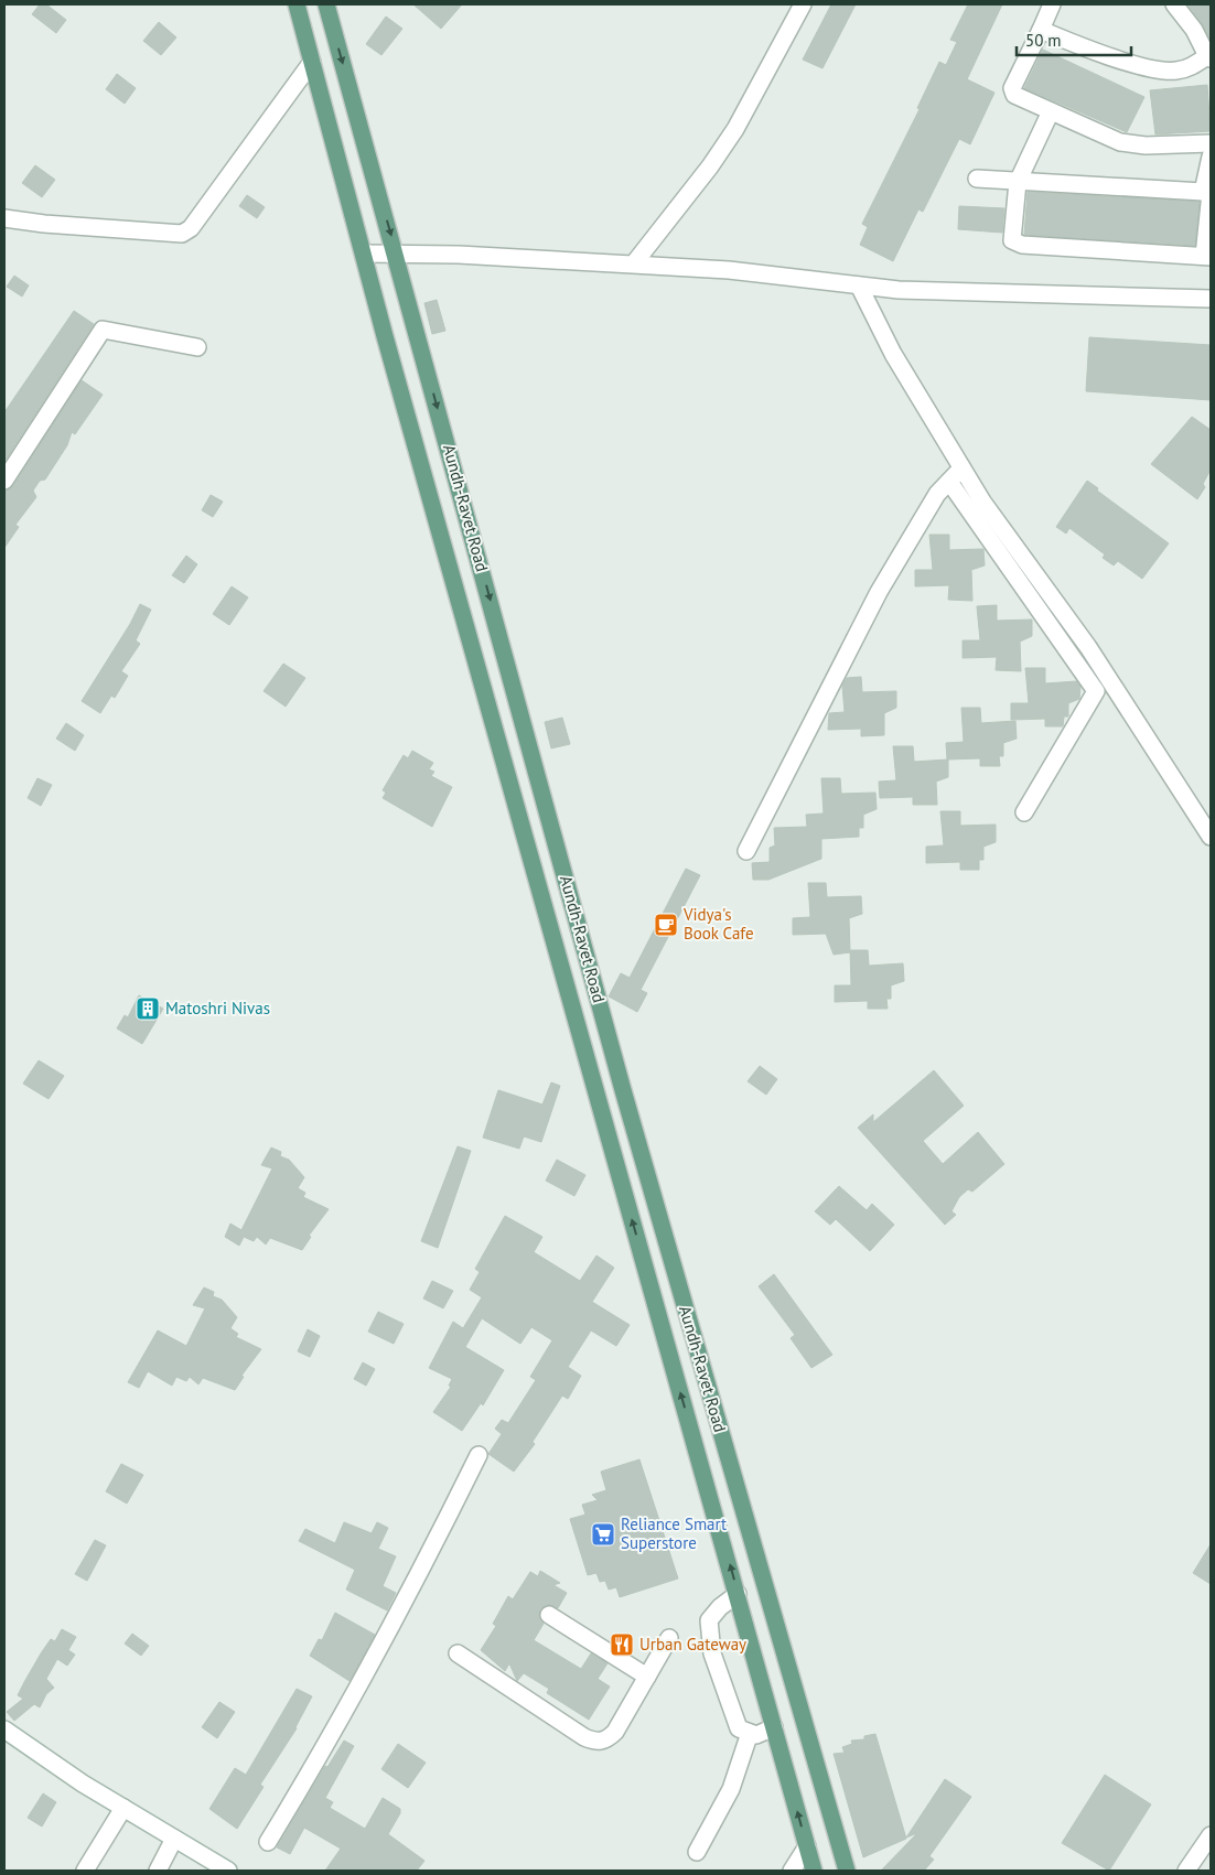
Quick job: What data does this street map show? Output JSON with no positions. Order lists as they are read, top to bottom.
{
  "streets": {
    "main road": ["Aundh-Ravet Road"]
  },
  "places": {
    "cafe": ["Vidya's Book Cafe"],
    "building": ["Matoshri Nivas"],
    "supermarket": ["Reliance Smart Superstore"],
    "restaurant": ["Urban Gateway"]
  },
  "scale_bar": "50 m"
}
